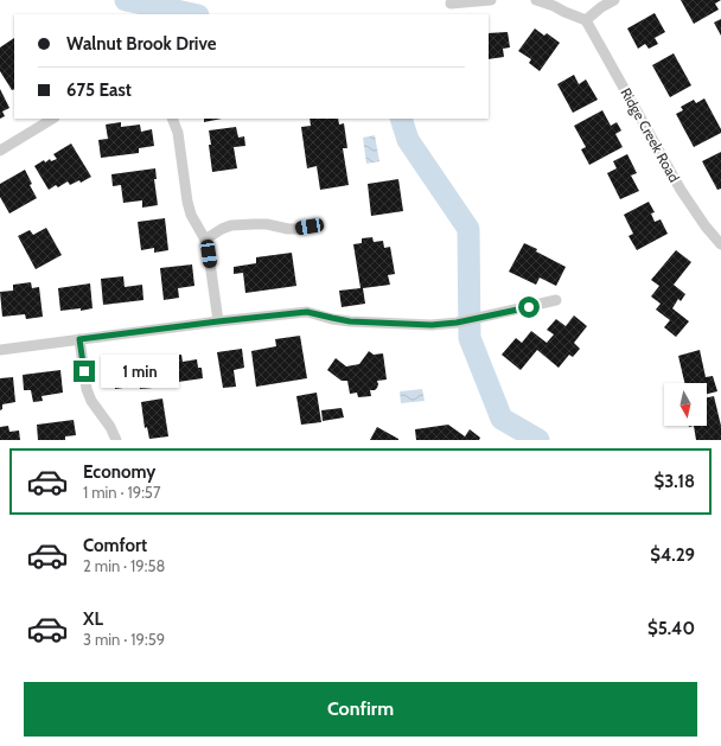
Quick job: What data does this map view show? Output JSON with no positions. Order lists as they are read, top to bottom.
{
  "streets": {
    "street": ["Ridge Creek Road"]
  },
  "north": "bottom",
  "page": {
    "banner": ["Walnut Brook Drive", "675 East"],
    "bubble": "1 min",
    "list": [
      {
        "name": "Economy",
        "note": "1 min · 19:57",
        "value": "$3.18"
      },
      {
        "name": "Comfort",
        "note": "2 min · 19:58",
        "value": "$4.29"
      },
      {
        "name": "XL",
        "note": "3 min · 19:59",
        "value": "$5.40"
      }
    ],
    "buttons": "Confirm"
  }
}
